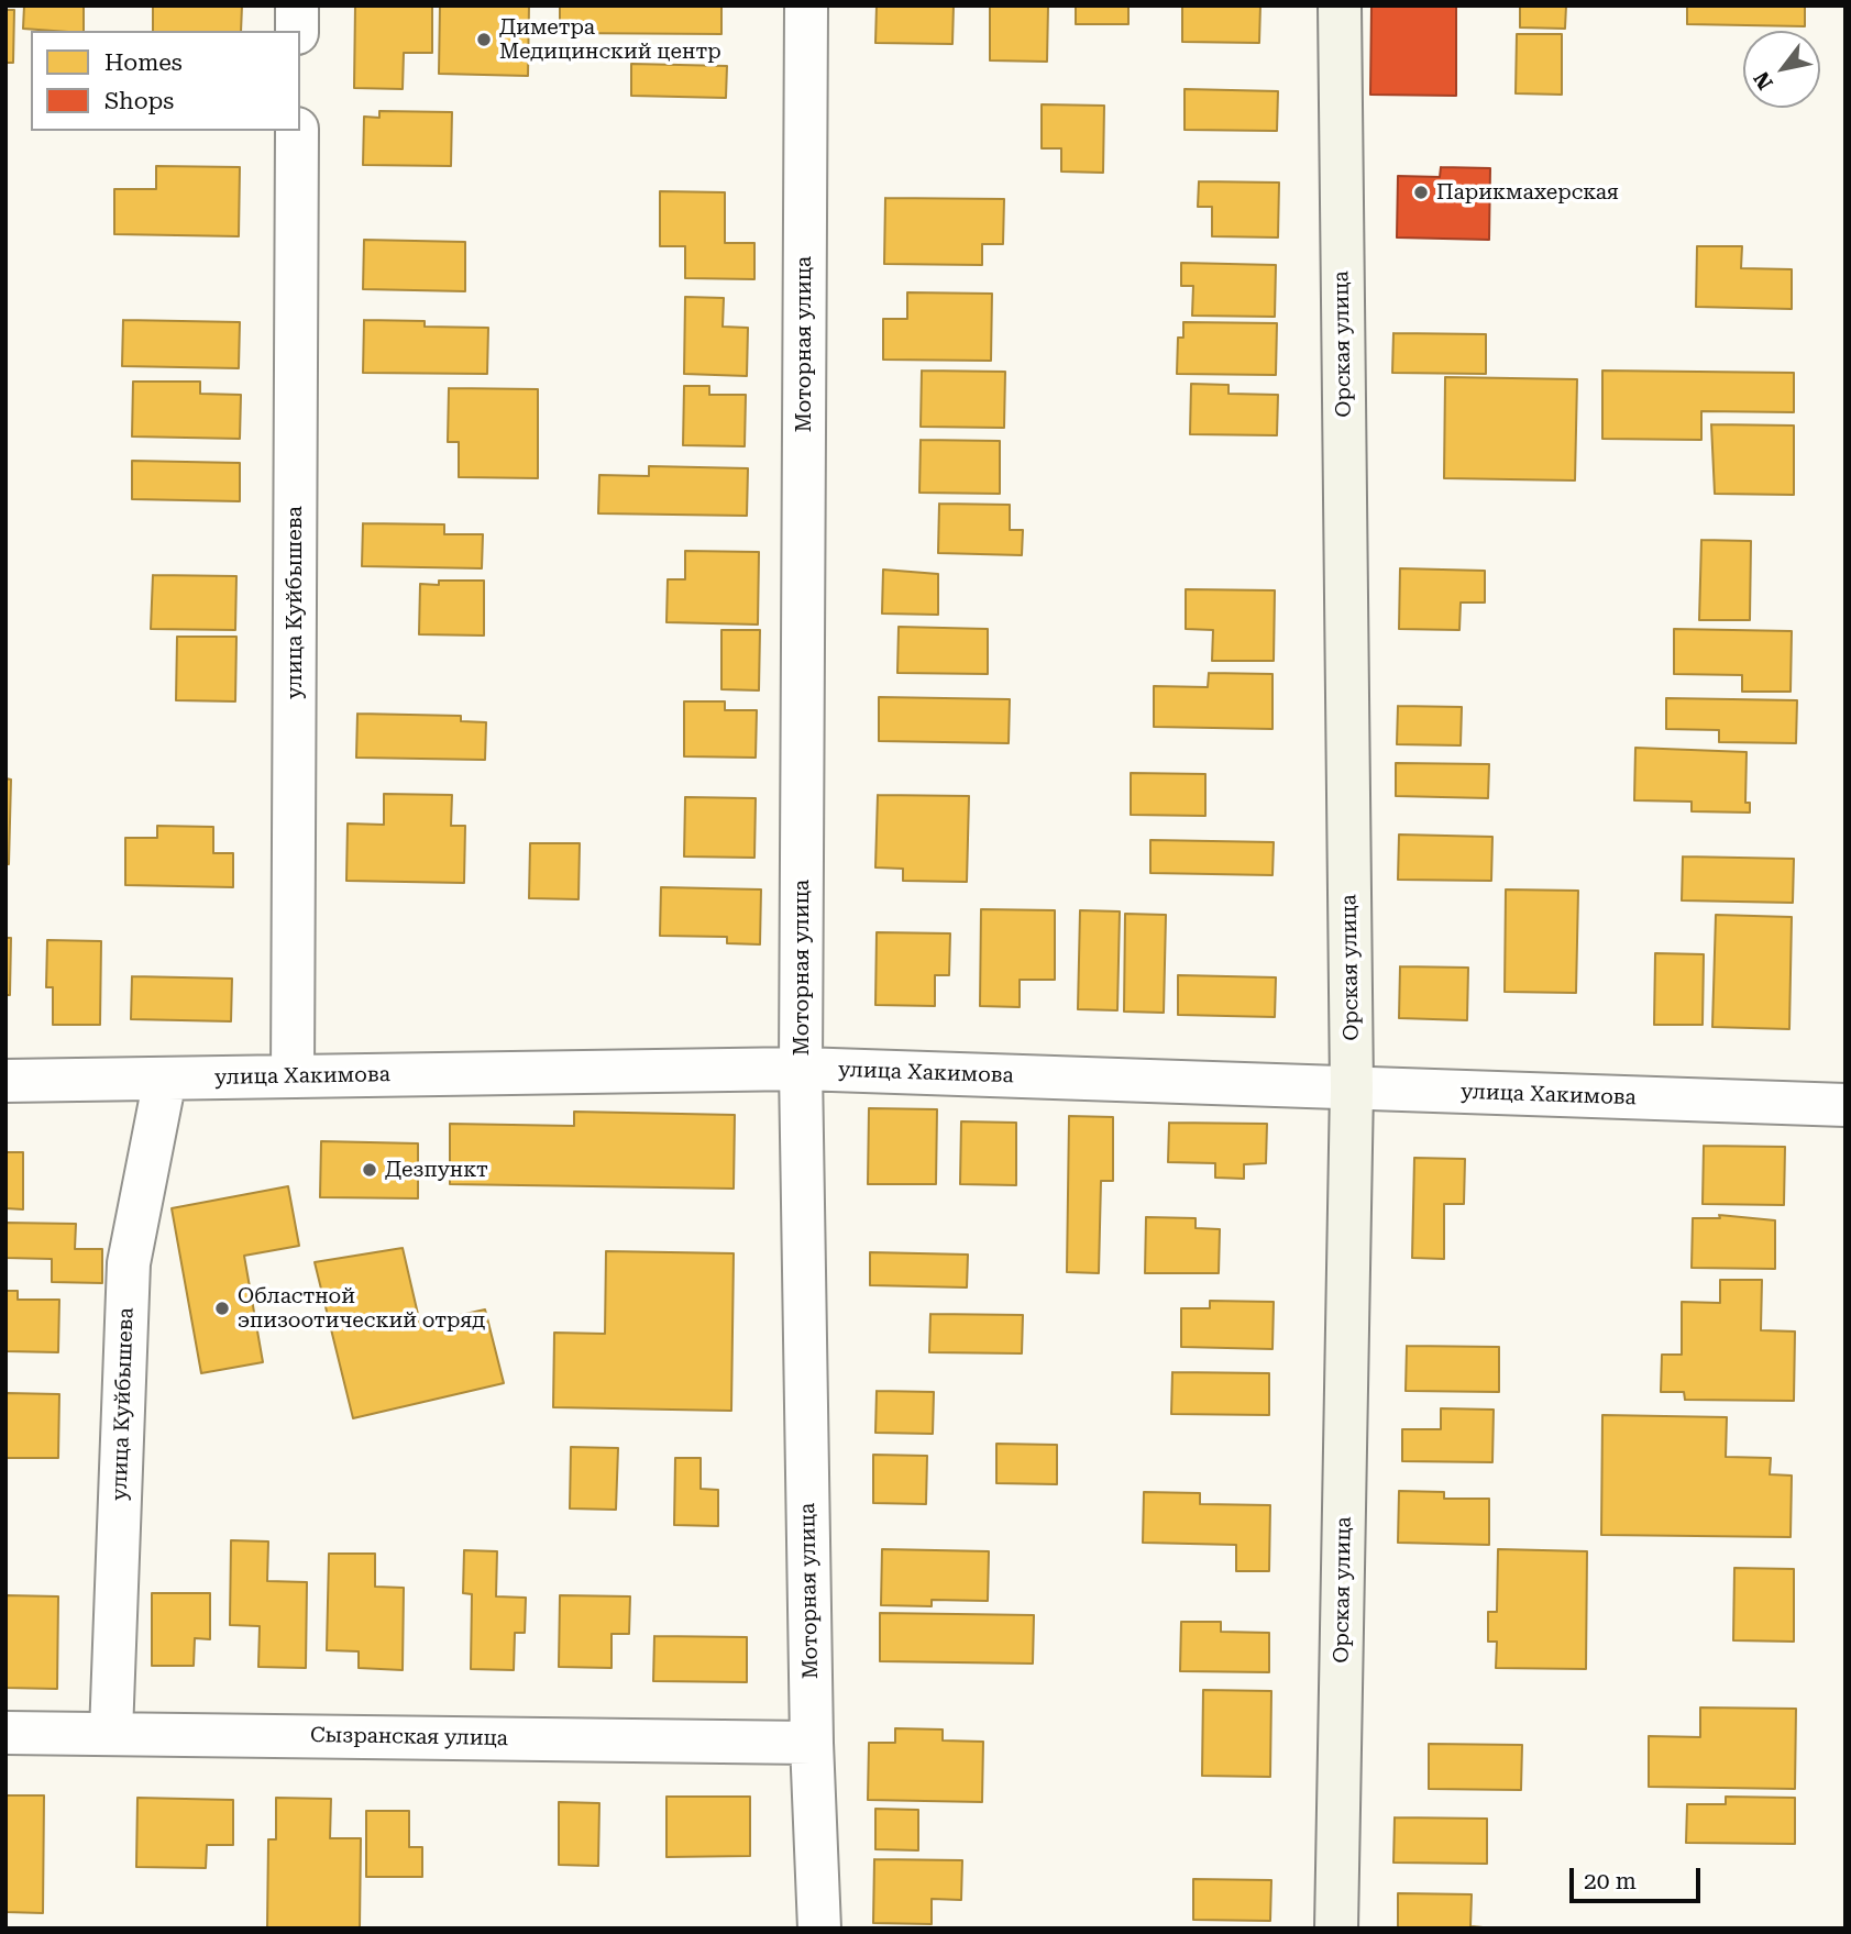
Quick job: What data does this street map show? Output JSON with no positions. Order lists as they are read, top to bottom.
{
  "streets": {
    "main road": ["Орская улица"],
    "street": [
      "Моторная улица",
      "улица Куйбышева",
      "улица Хакимова",
      "Сызранская улица"
    ]
  },
  "crossings": [
    ["Моторная улица", "улица Хакимова"],
    ["Моторная улица", "Сызранская улица"],
    ["Орская улица", "улица Хакимова"],
    ["улица Куйбышева", "улица Хакимова"],
    ["улица Куйбышева", "Сызранская улица"]
  ],
  "places": [
    "Диметра Медицинский центр",
    "Парикмахерская",
    "Дезпункт",
    "Областной эпизоотический отряд"
  ],
  "legend": ["Homes", "Shops"],
  "scale_bar": "20 m",
  "north": "bottom left"
}
